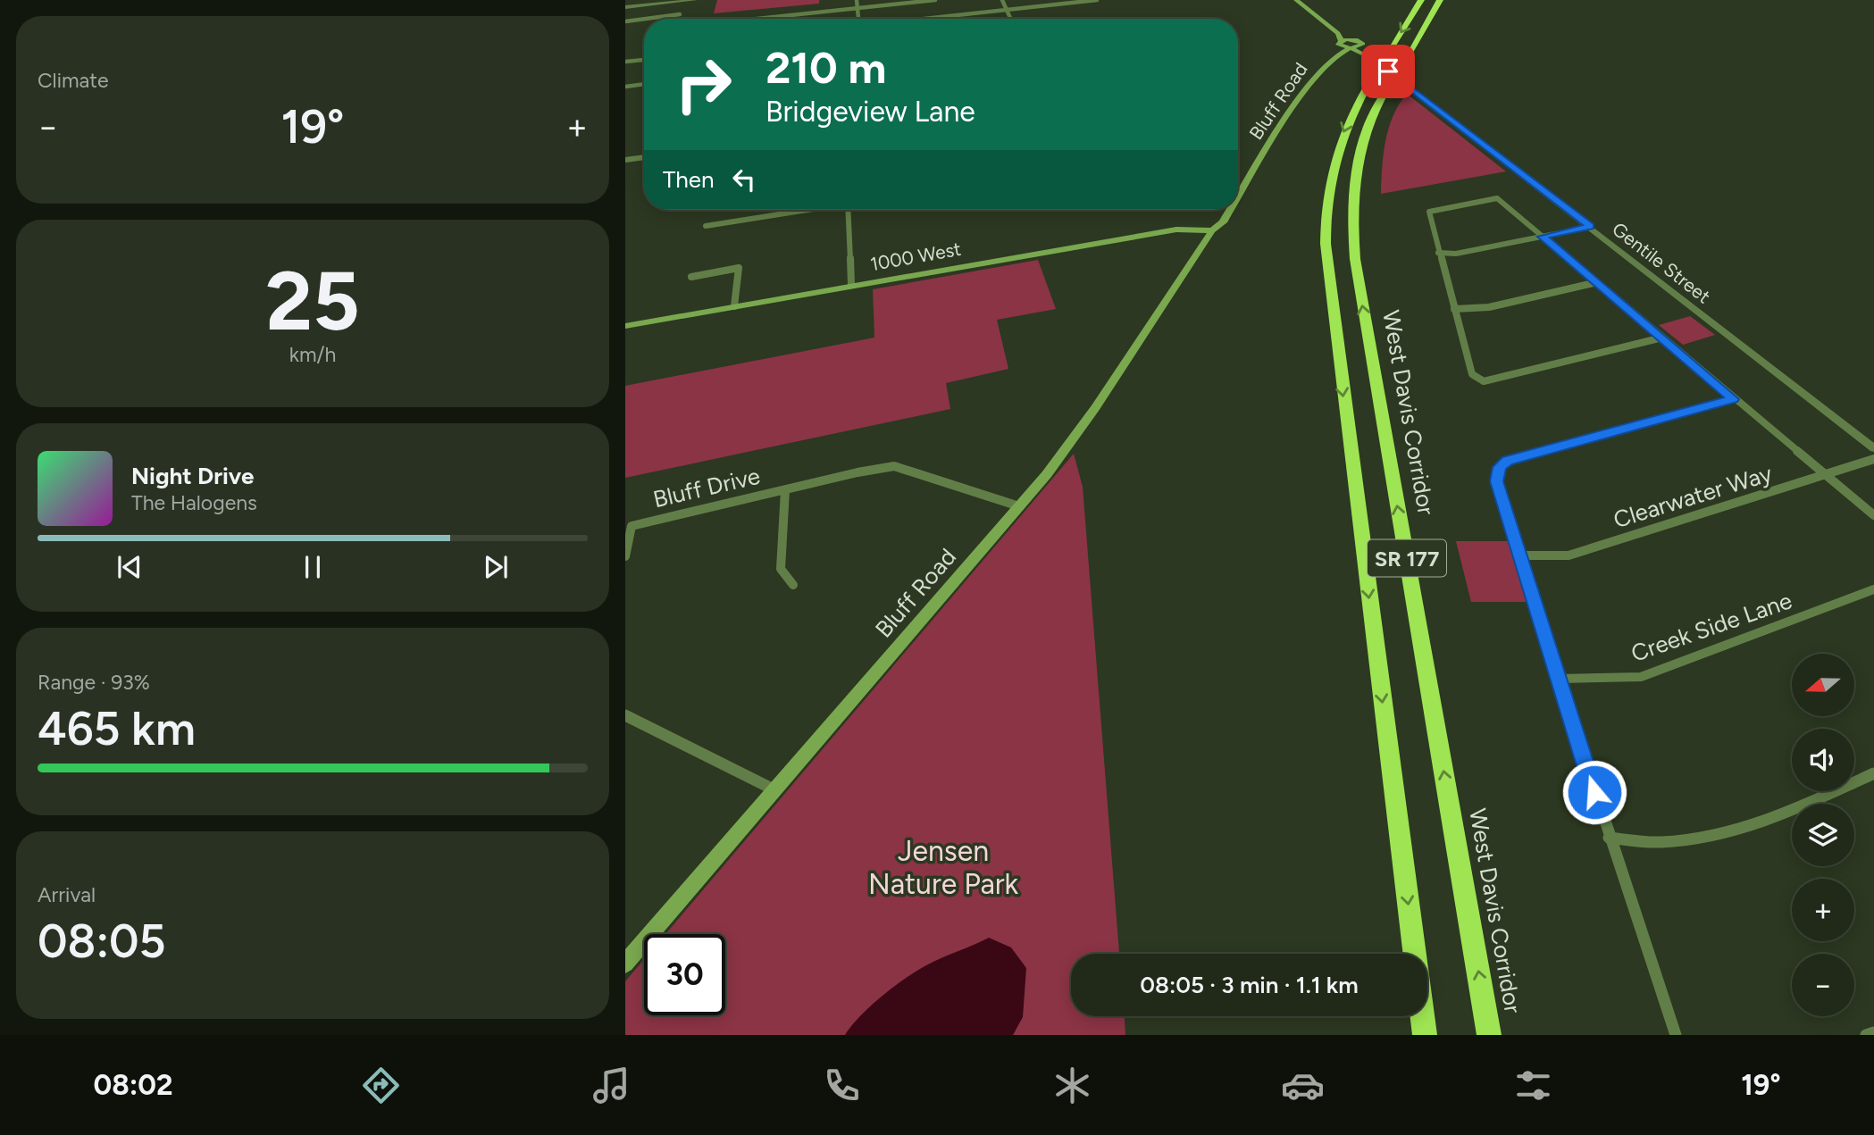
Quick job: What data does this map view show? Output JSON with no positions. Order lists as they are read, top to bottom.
{
  "streets": {
    "highway": ["West Davis Corridor", "SR 177"],
    "main road": ["Bluff Road", "1000 West", "Gentile Street"],
    "street": ["Bluff Drive", "Clearwater Way", "Creek Side Lane"]
  },
  "crossings": [
    ["Bluff Road", "1000 West"],
    ["Bluff Road", "Gentile Street"],
    ["Bluff Road", "Bluff Drive"]
  ],
  "parks": ["Jensen Nature Park"],
  "north": "left",
  "page": {
    "tile": [
      "Climate",
      ["25", "km/h"],
      ["Range · 93%", "465 km"],
      ["Arrival", "08:05"]
    ],
    "turn": ["210 m", "Bridgeview Lane"],
    "heat": ["−", "19°", "+"],
    "then": "Then",
    "song": ["Night Drive", "The Halogens"],
    "map_buttons": ["+", "−"],
    "limit": "30",
    "trip": "08:05 · 3 min · 1.1 km",
    "tabs": ["08:02", "19°"]
  }
}
